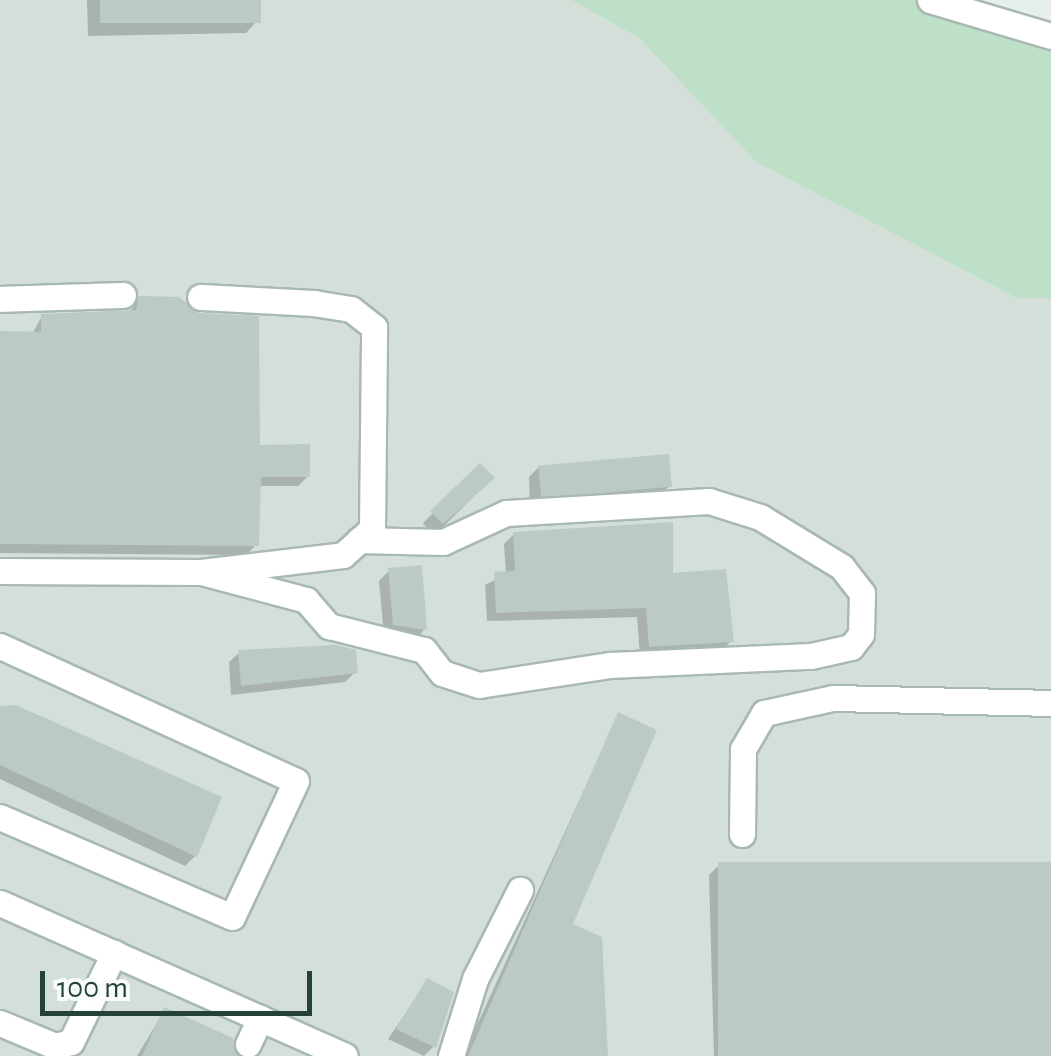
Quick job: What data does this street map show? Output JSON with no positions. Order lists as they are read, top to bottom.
{
  "scale_bar": "100 m"
}
